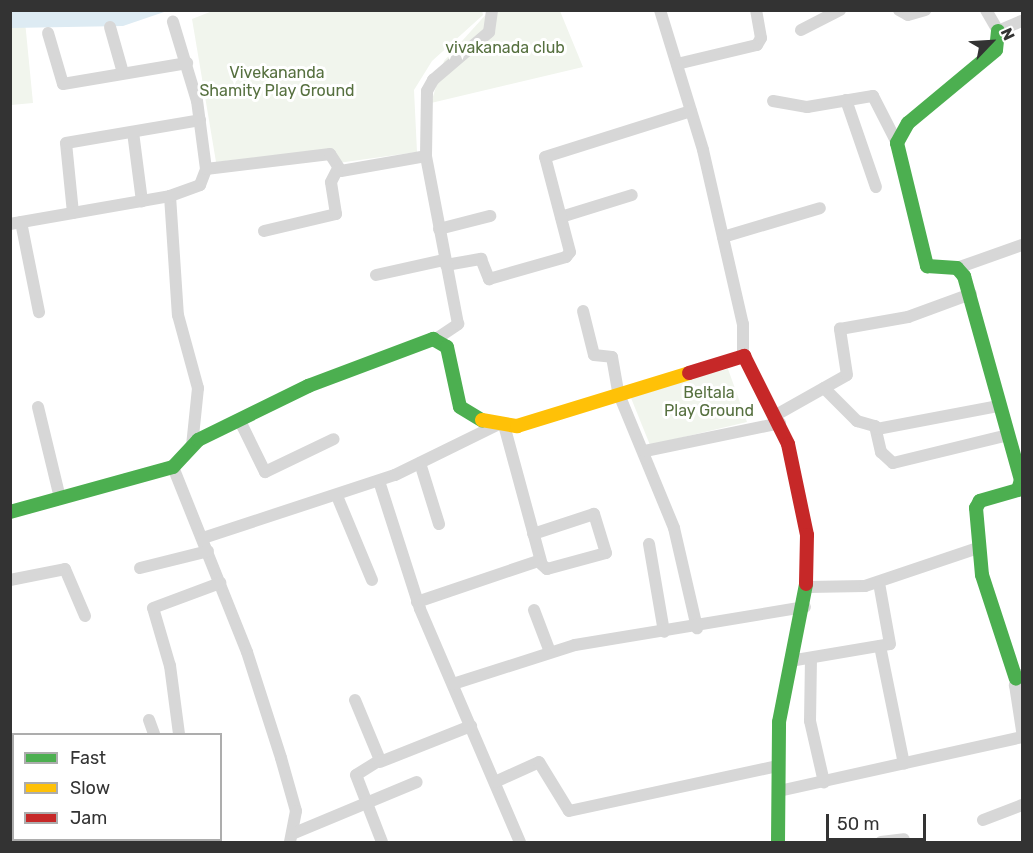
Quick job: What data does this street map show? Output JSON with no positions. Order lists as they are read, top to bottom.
{
  "parks": ["vivakanada club", "Vivekananda Shamity Play Ground", "Beltala Play Ground"],
  "legend": ["Fast", "Slow", "Jam"],
  "scale_bar": "50 m",
  "north": "top right"
}
